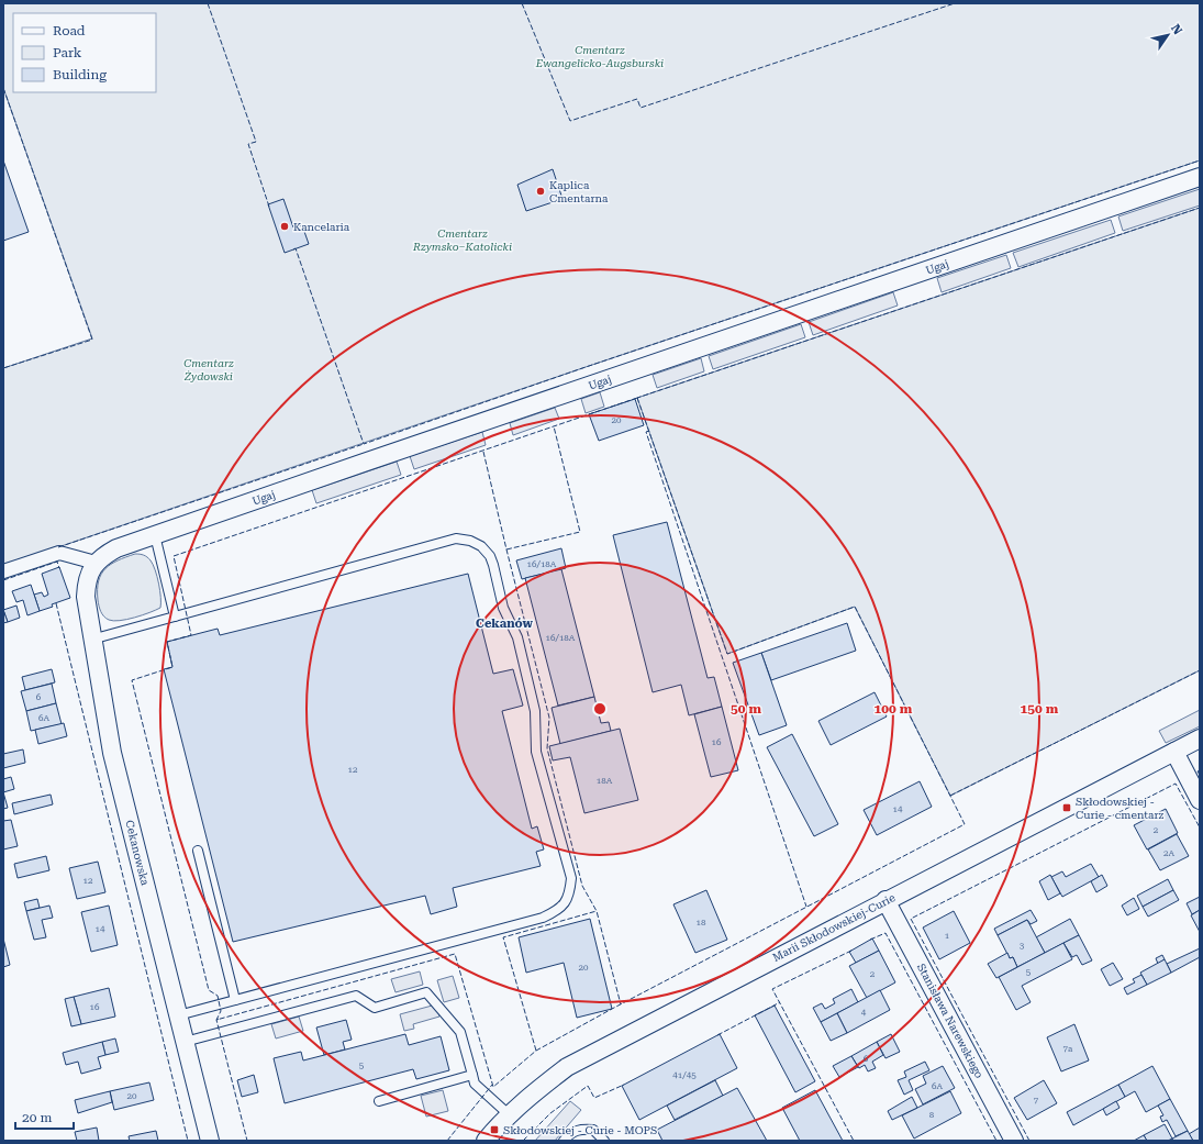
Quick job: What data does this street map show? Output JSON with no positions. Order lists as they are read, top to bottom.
{
  "streets": {
    "street": [
      "Ugaj",
      "Cekanowska",
      "Marii Skłodowskiej-Curie",
      "Stanisława Narewskiego"
    ]
  },
  "crossings": [
    ["Ugaj", "Cekanowska"],
    ["Marii Skłodowskiej-Curie", "Stanisława Narewskiego"]
  ],
  "districts": ["Cekanów"],
  "parks": ["Cmentarz Ewangelicko-Augsburski", "Cmentarz Rzymsko–Katolicki", "Cmentarz Żydowski"],
  "places": {
    "other": ["Kaplica Cmentarna", "Kancelaria"],
    "transit": ["Skłodowskiej - Curie - cmentarz", "Skłodowskiej - Curie - MOPS"]
  },
  "house_numbers": [
    "20",
    "16/18A",
    "16/18A",
    "6",
    "6A",
    "16",
    "12",
    "18A",
    "14",
    "2",
    "2A",
    "12",
    "18",
    "14",
    "1",
    "3",
    "20",
    "5",
    "2",
    "16",
    "4",
    "7a",
    "6",
    "5",
    "41/45",
    "6A",
    "20",
    "7",
    "8"
  ],
  "legend": ["Road", "Park", "Building"],
  "scale_bar": "20 m",
  "north": "top right",
  "rings": ["50 m", "100 m", "150 m"]
}
